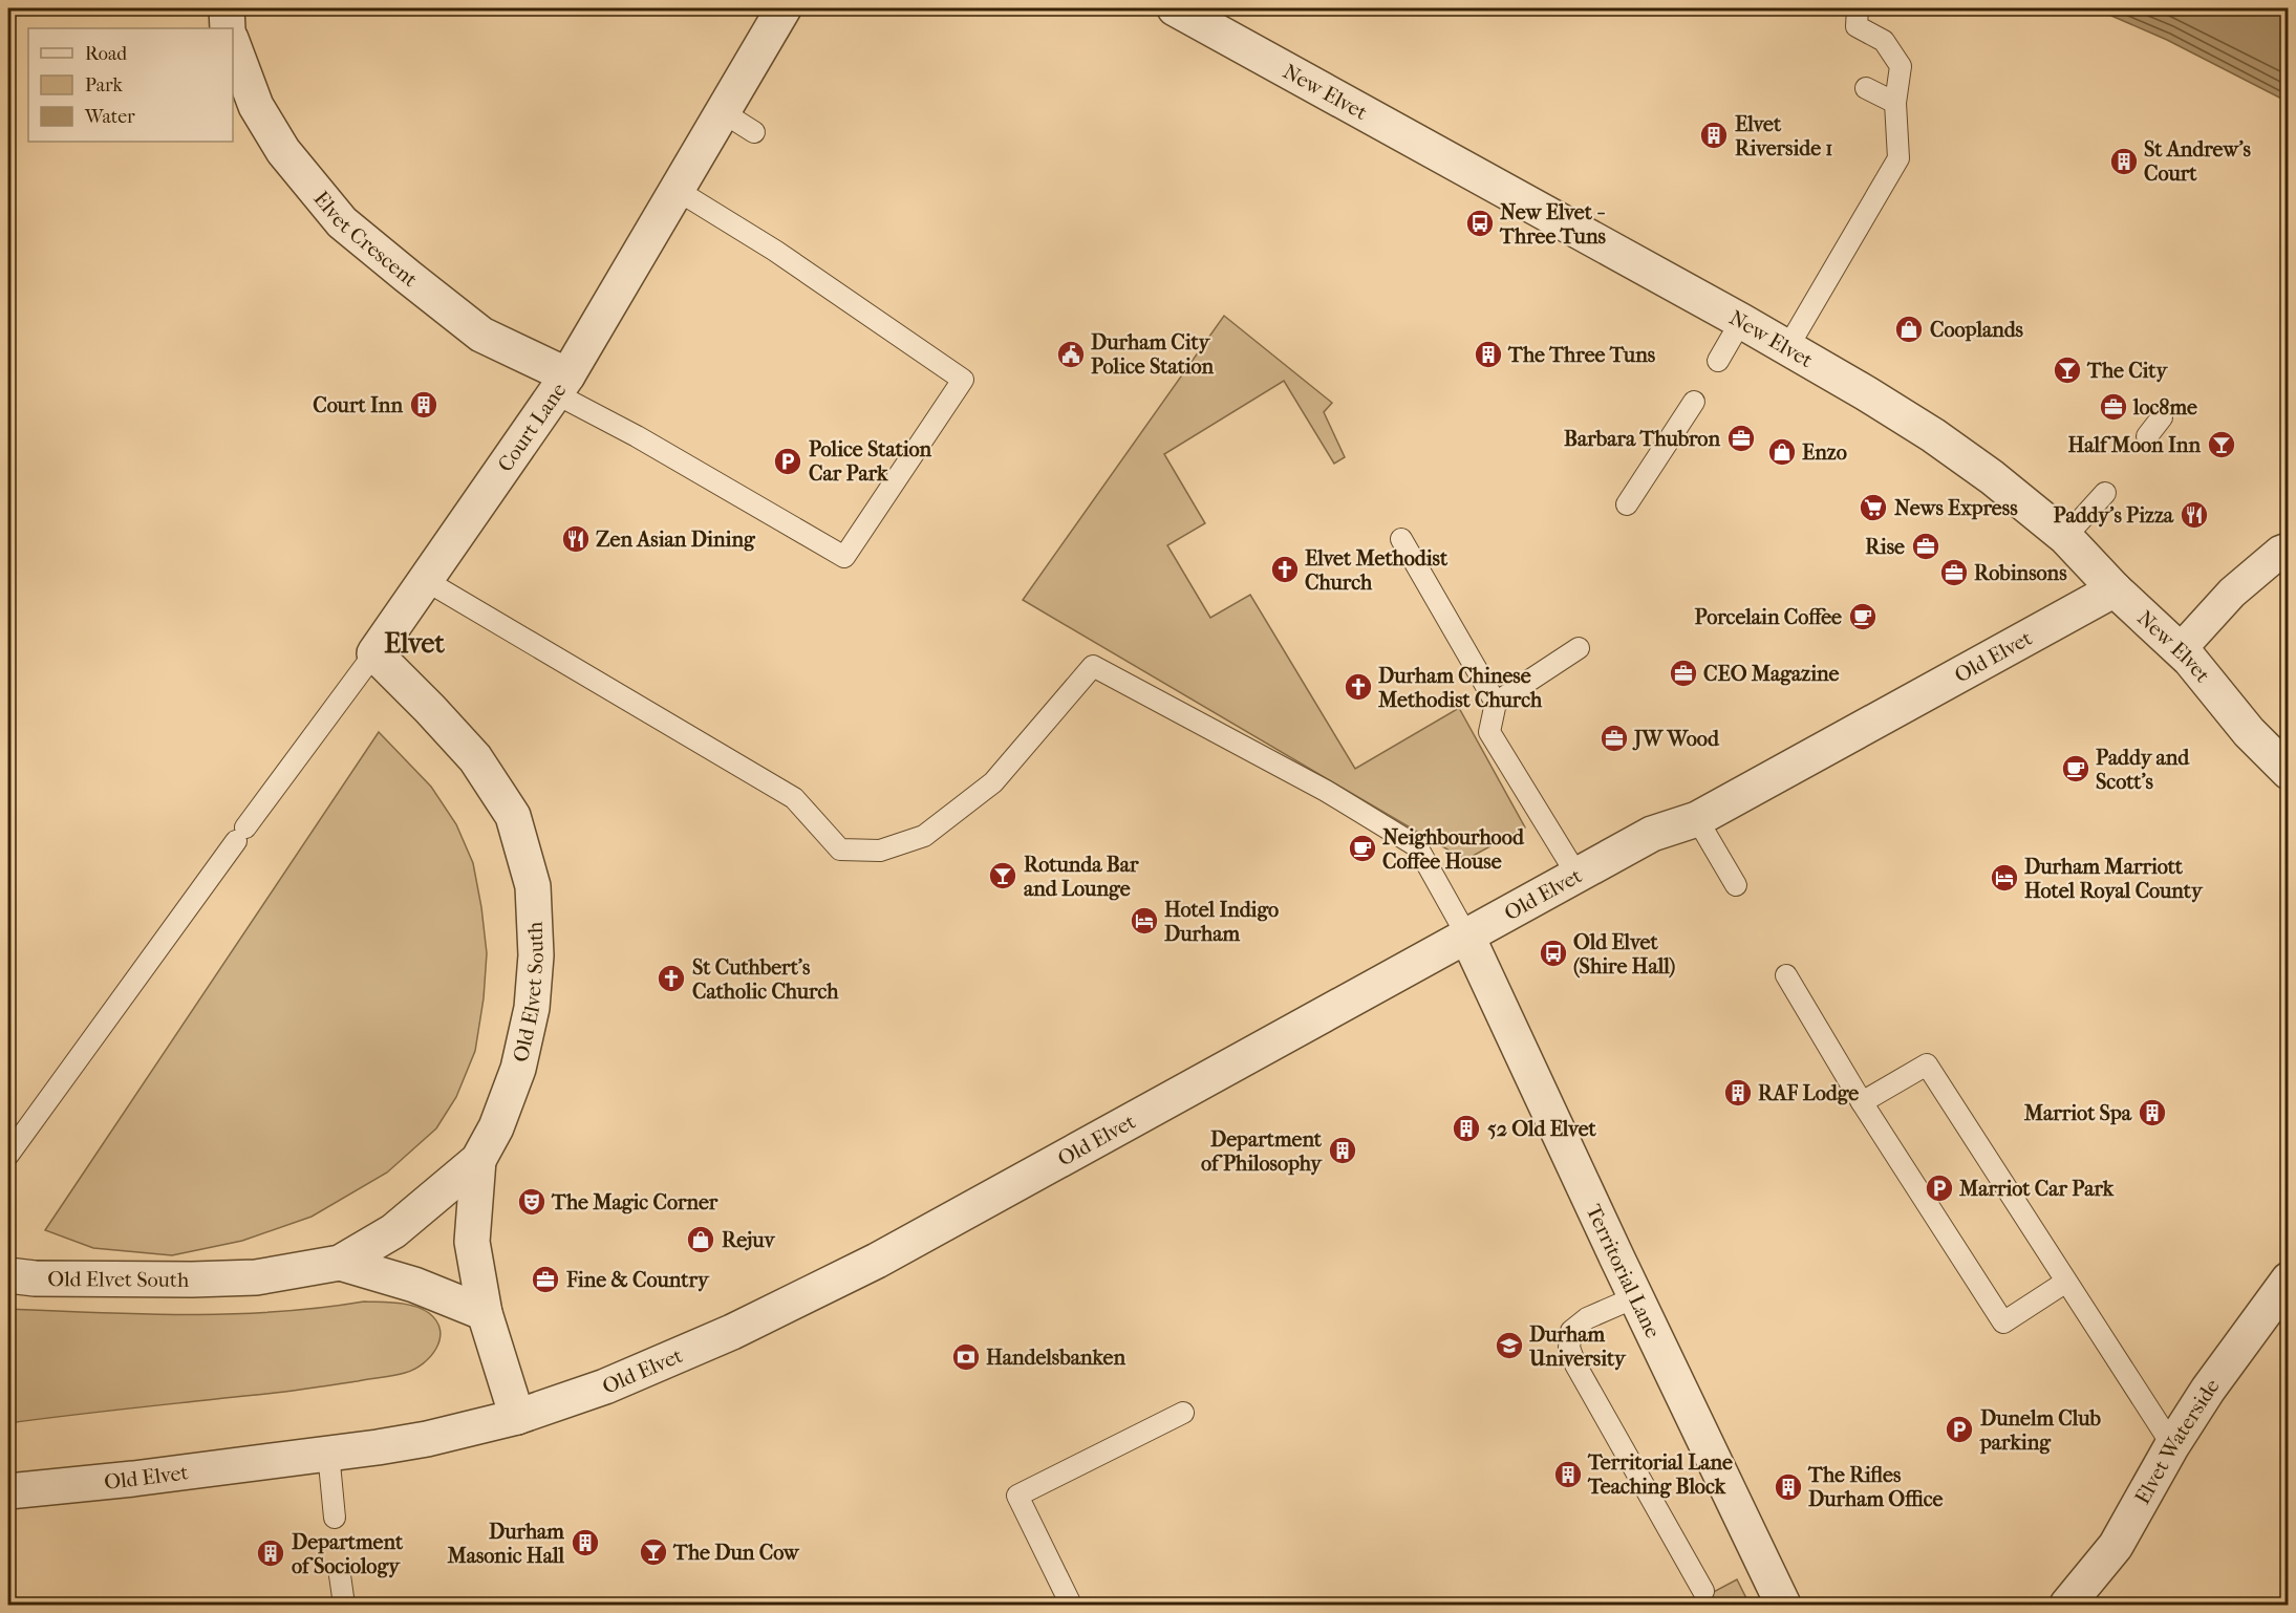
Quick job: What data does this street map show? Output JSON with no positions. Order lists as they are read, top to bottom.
{
  "streets": {
    "street": [
      "New Elvet",
      "Elvet Crescent",
      "Court Lane",
      "Old Elvet",
      "Old Elvet South",
      "Territorial Lane",
      "Elvet Waterside"
    ]
  },
  "crossings": [
    ["New Elvet", "Old Elvet"],
    ["Elvet Crescent", "Court Lane"],
    ["Court Lane", "Old Elvet South"],
    ["Old Elvet", "Old Elvet South"],
    ["Old Elvet", "Territorial Lane"]
  ],
  "districts": ["Elvet"],
  "places": {
    "building": [
      "Elvet Riverside 1",
      "St Andrew's Court",
      "The Three Tuns",
      "Court Inn",
      "RAF Lodge",
      "Marriot Spa",
      "52 Old Elvet",
      "Department of Philosophy",
      "Territorial Lane Teaching Block",
      "The Rifles Durham Office",
      "Durham Masonic Hall",
      "Department of Sociology"
    ],
    "bus stop": ["New Elvet - Three Tuns", "Old Elvet (Shire Hall)"],
    "shop": ["Cooplands", "Enzo", "Rejuv"],
    "public building": ["Durham City Police Station"],
    "bar": [
      "The City",
      "Half Moon Inn",
      "Rotunda Bar and Lounge",
      "The Dun Cow"
    ],
    "office": [
      "loc8me",
      "Barbara Thubron",
      "Rise",
      "Robinsons",
      "CEO Magazine",
      "JW Wood",
      "Fine & Country"
    ],
    "parking": ["Police Station Car Park", "Marriot Car Park", "Dunelm Club parking"],
    "supermarket": ["News Express"],
    "restaurant": ["Paddy's Pizza", "Zen Asian Dining"],
    "church": ["Elvet Methodist Church", "Durham Chinese Methodist Church", "St Cuthbert's Catholic Church"],
    "cafe": ["Porcelain Coffee", "Paddy and Scott's", "Neighbourhood Coffee House"],
    "hotel": ["Durham Marriott Hotel Royal County", "Hotel Indigo Durham"],
    "theatre": ["The Magic Corner"],
    "school or university": ["Durham University"],
    "bank": ["Handelsbanken"]
  },
  "legend": ["Road", "Park", "Water"]
}
